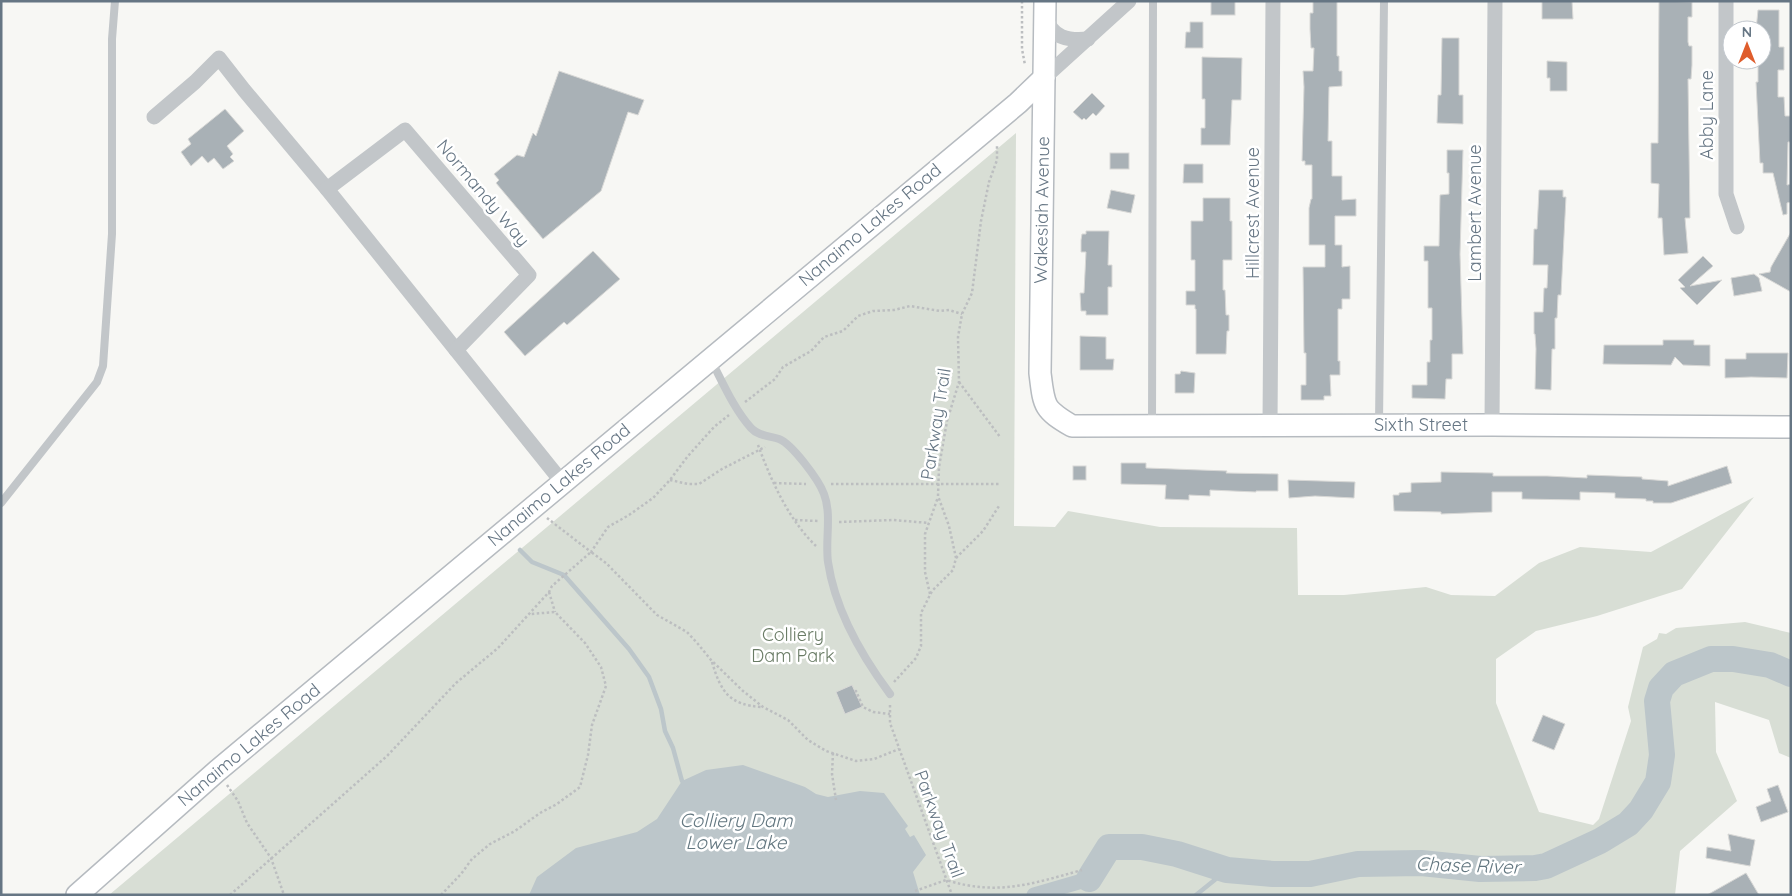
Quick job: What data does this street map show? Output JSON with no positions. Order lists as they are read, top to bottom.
{
  "streets": {
    "street": [
      "Abby Lane",
      "Normandy Way",
      "Wakesiah Avenue",
      "Hillcrest Avenue",
      "Lambert Avenue",
      "Nanaimo Lakes Road",
      "Sixth Street"
    ],
    "path": ["Parkway Trail"]
  },
  "crossings": [
    ["Wakesiah Avenue", "Nanaimo Lakes Road"],
    ["Wakesiah Avenue", "Sixth Street"],
    ["Hillcrest Avenue", "Sixth Street"],
    ["Lambert Avenue", "Sixth Street"]
  ],
  "water": ["Colliery Dam Lower Lake", "Chase River"],
  "parks": ["Colliery Dam Park"],
  "north": "top"
}
